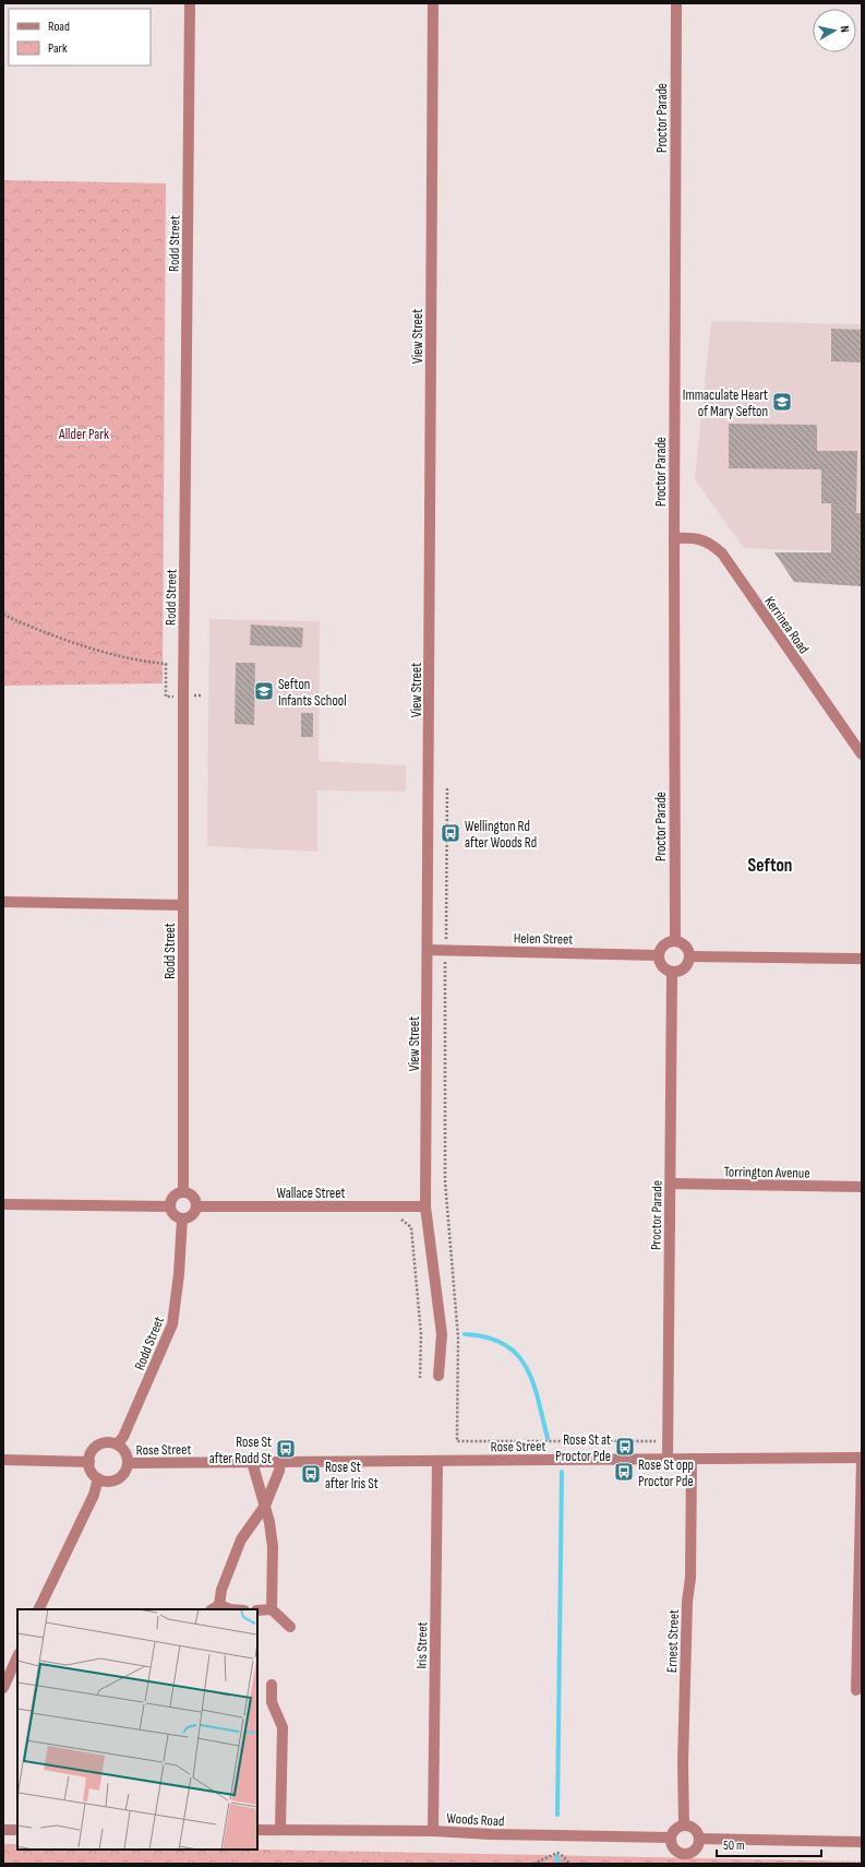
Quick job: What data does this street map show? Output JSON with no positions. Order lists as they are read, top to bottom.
{
  "streets": {
    "street": [
      "Proctor Parade",
      "Rodd Street",
      "View Street",
      "Kerrinea Road",
      "Helen Street",
      "Torrington Avenue",
      "Wallace Street",
      "Rose Street",
      "Ernest Street",
      "Iris Street",
      "Woods Road"
    ]
  },
  "crossings": [
    ["Proctor Parade", "Kerrinea Road"],
    ["Proctor Parade", "Helen Street"],
    ["Proctor Parade", "Torrington Avenue"],
    ["Proctor Parade", "Rose Street"],
    ["Rodd Street", "Wallace Street"],
    ["Rodd Street", "Rose Street"],
    ["View Street", "Helen Street"],
    ["View Street", "Wallace Street"],
    ["Rose Street", "Ernest Street"],
    ["Rose Street", "Iris Street"],
    ["Ernest Street", "Woods Road"],
    ["Iris Street", "Woods Road"]
  ],
  "districts": ["Sefton"],
  "parks": ["Allder Park"],
  "places": {
    "school or university": ["Immaculate Heart of Mary Sefton", "Sefton Infants School"],
    "bus stop": [
      "Wellington Rd after Woods Rd",
      "Rose St at Proctor Pde",
      "Rose St after Rodd St",
      "Rose St opp Proctor Pde",
      "Rose St after Iris St"
    ]
  },
  "legend": ["Road", "Park"],
  "scale_bar": "50 m",
  "north": "right"
}
